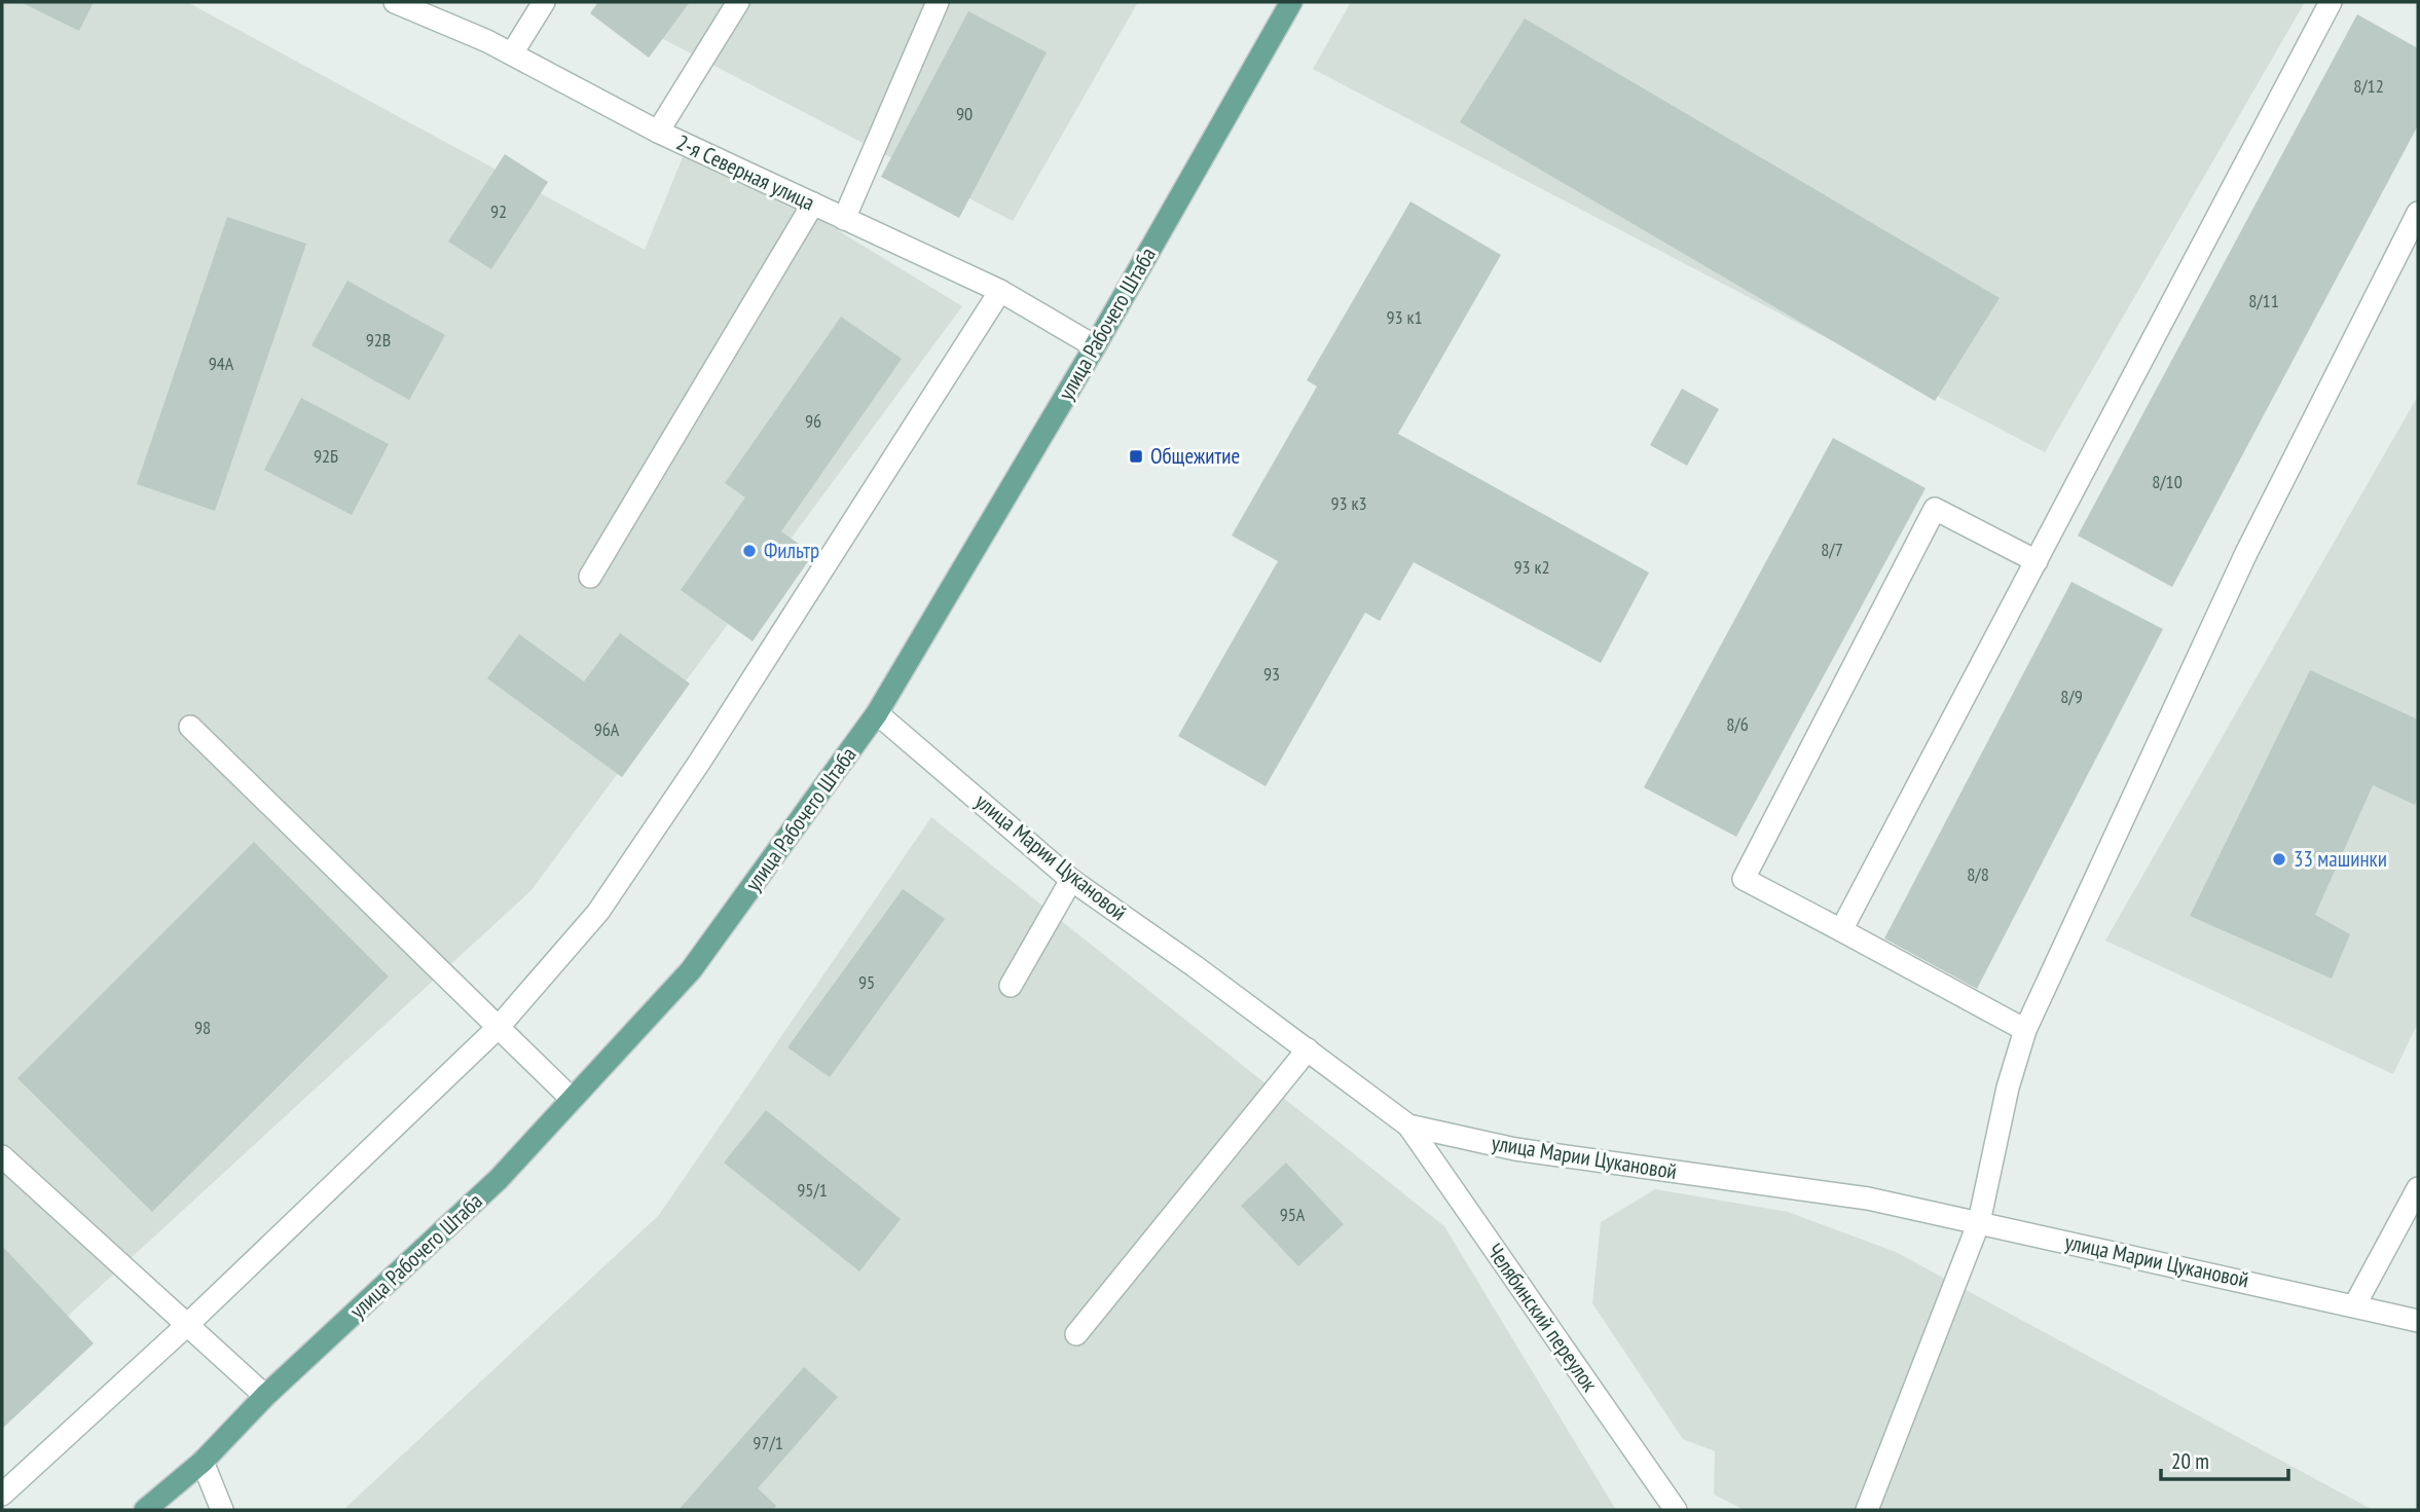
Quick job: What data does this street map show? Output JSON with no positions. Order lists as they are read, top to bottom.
{
  "streets": {
    "main road": ["улица Рабочего Штаба"],
    "street": ["2-я Северная улица", "улица Марии Цукановой", "Челябинский переулок"]
  },
  "crossings": [
    ["2-я Северная улица", "улица Рабочего Штаба"],
    ["улица Рабочего Штаба", "улица Марии Цукановой"],
    ["улица Марии Цукановой", "Челябинский переулок"]
  ],
  "places": {
    "transit": ["Общежитие"],
    "other": ["Фильтр", "33 машинки"]
  },
  "house_numbers": [
    "8/12",
    "90",
    "92",
    "8/11",
    "93 к1",
    "92В",
    "94А",
    "96",
    "92Б",
    "8/10",
    "93 к3",
    "8/7",
    "93 к2",
    "93",
    "8/9",
    "8/6",
    "96А",
    "8/8",
    "95",
    "98",
    "95/1",
    "95А",
    "97/1"
  ],
  "scale_bar": "20 m"
}
